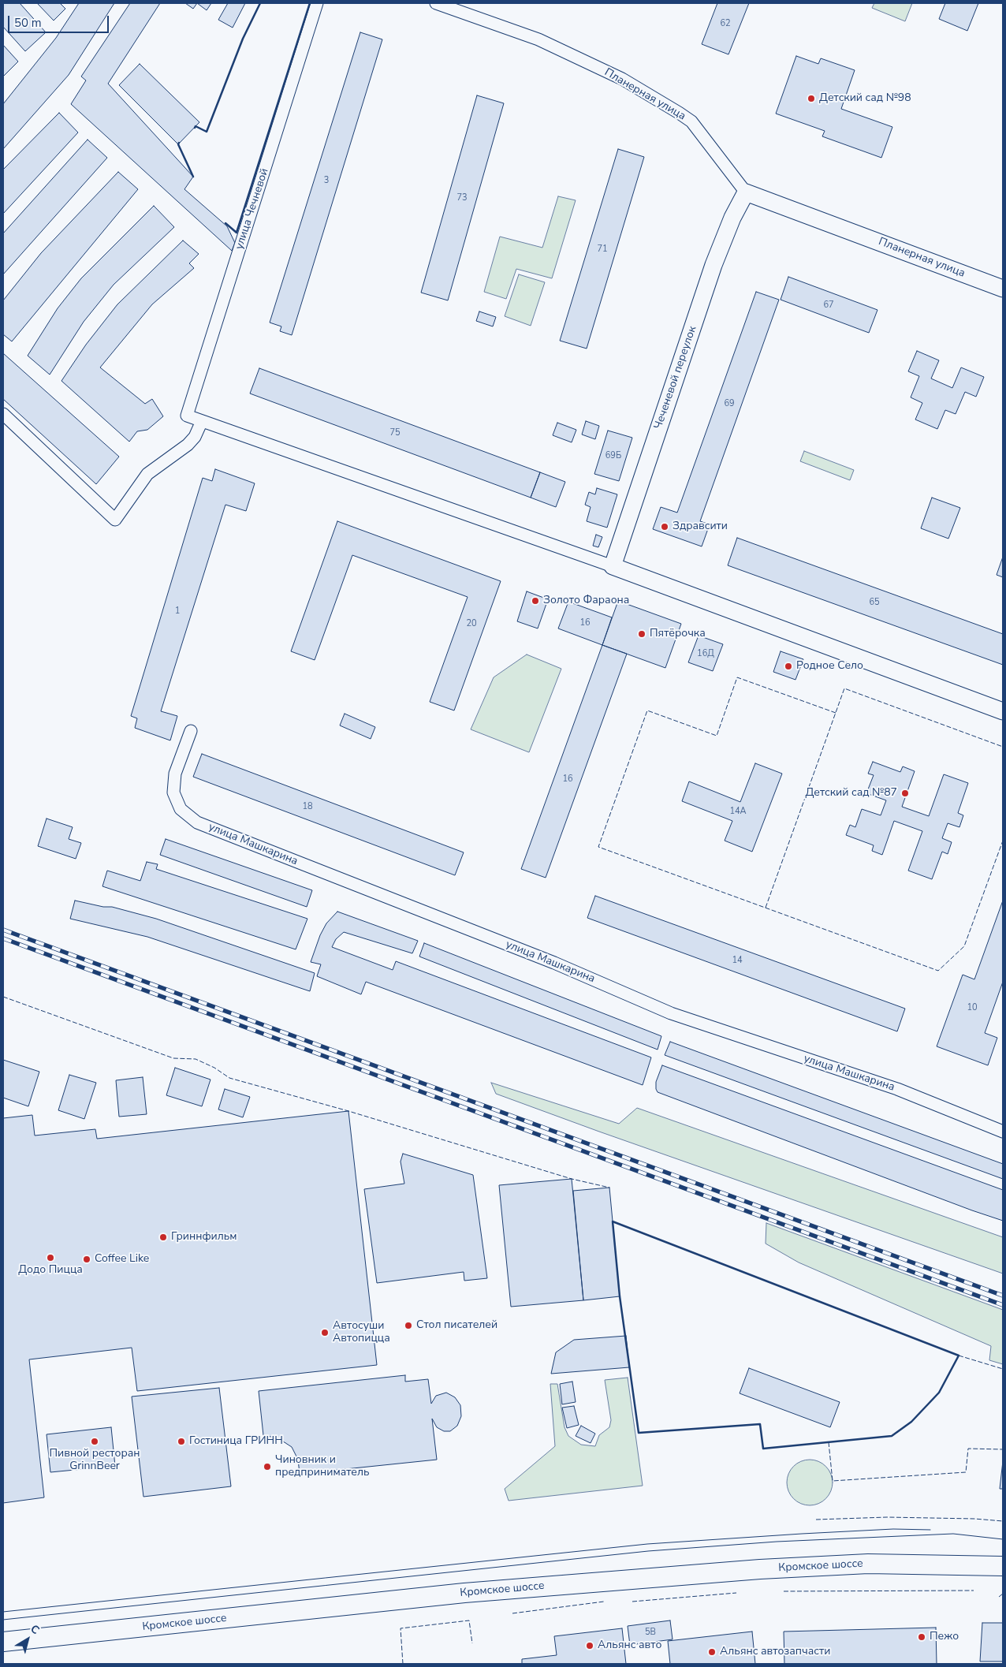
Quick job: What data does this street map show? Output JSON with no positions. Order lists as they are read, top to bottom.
{
  "streets": {
    "main road": ["Кромское шоссе"],
    "street": [
      "Планерная улица",
      "улица Чечневой",
      "Чеченевой переулок",
      "улица Машкарина"
    ]
  },
  "crossings": [
    ["Планерная улица", "Чеченевой переулок"]
  ],
  "places": [
    "Детский сад №98",
    "Здравсити",
    "Золото Фараона",
    "Пятёрочка",
    "Родное Село",
    "Детский сад №87",
    "Гриннфильм",
    "Додо Пицца",
    "Coffee Like",
    "Стол писателей",
    "Автосуши Автопицца",
    "Пивной ресторан GrinnBeer",
    "Гостиница ГРИНН",
    "Чиновник и предприниматель",
    "Пежо",
    "Альянс авто",
    "Альянс автозапчасти"
  ],
  "house_numbers": [
    "62",
    "3",
    "73",
    "71",
    "67",
    "69",
    "75",
    "69Б",
    "65",
    "1",
    "16",
    "20",
    "16Д",
    "16",
    "18",
    "14А",
    "14",
    "10",
    "5В"
  ],
  "scale_bar": "50 m",
  "north": "top right"
}
